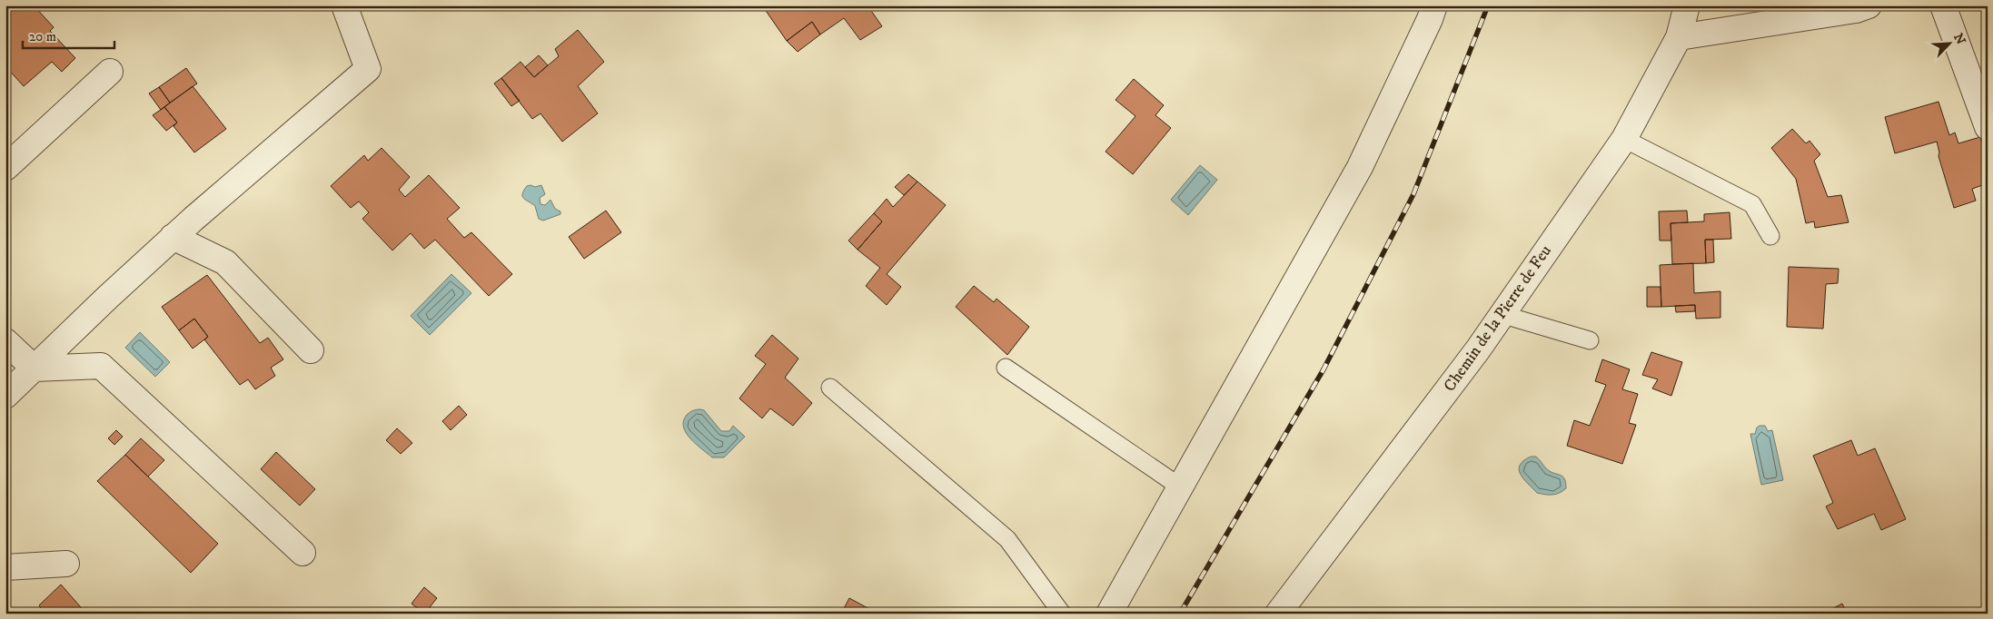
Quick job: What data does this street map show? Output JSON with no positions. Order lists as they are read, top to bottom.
{
  "streets": {
    "street": ["Chemin de la Pierre de Feu"]
  },
  "scale_bar": "20 m",
  "north": "top right"
}
